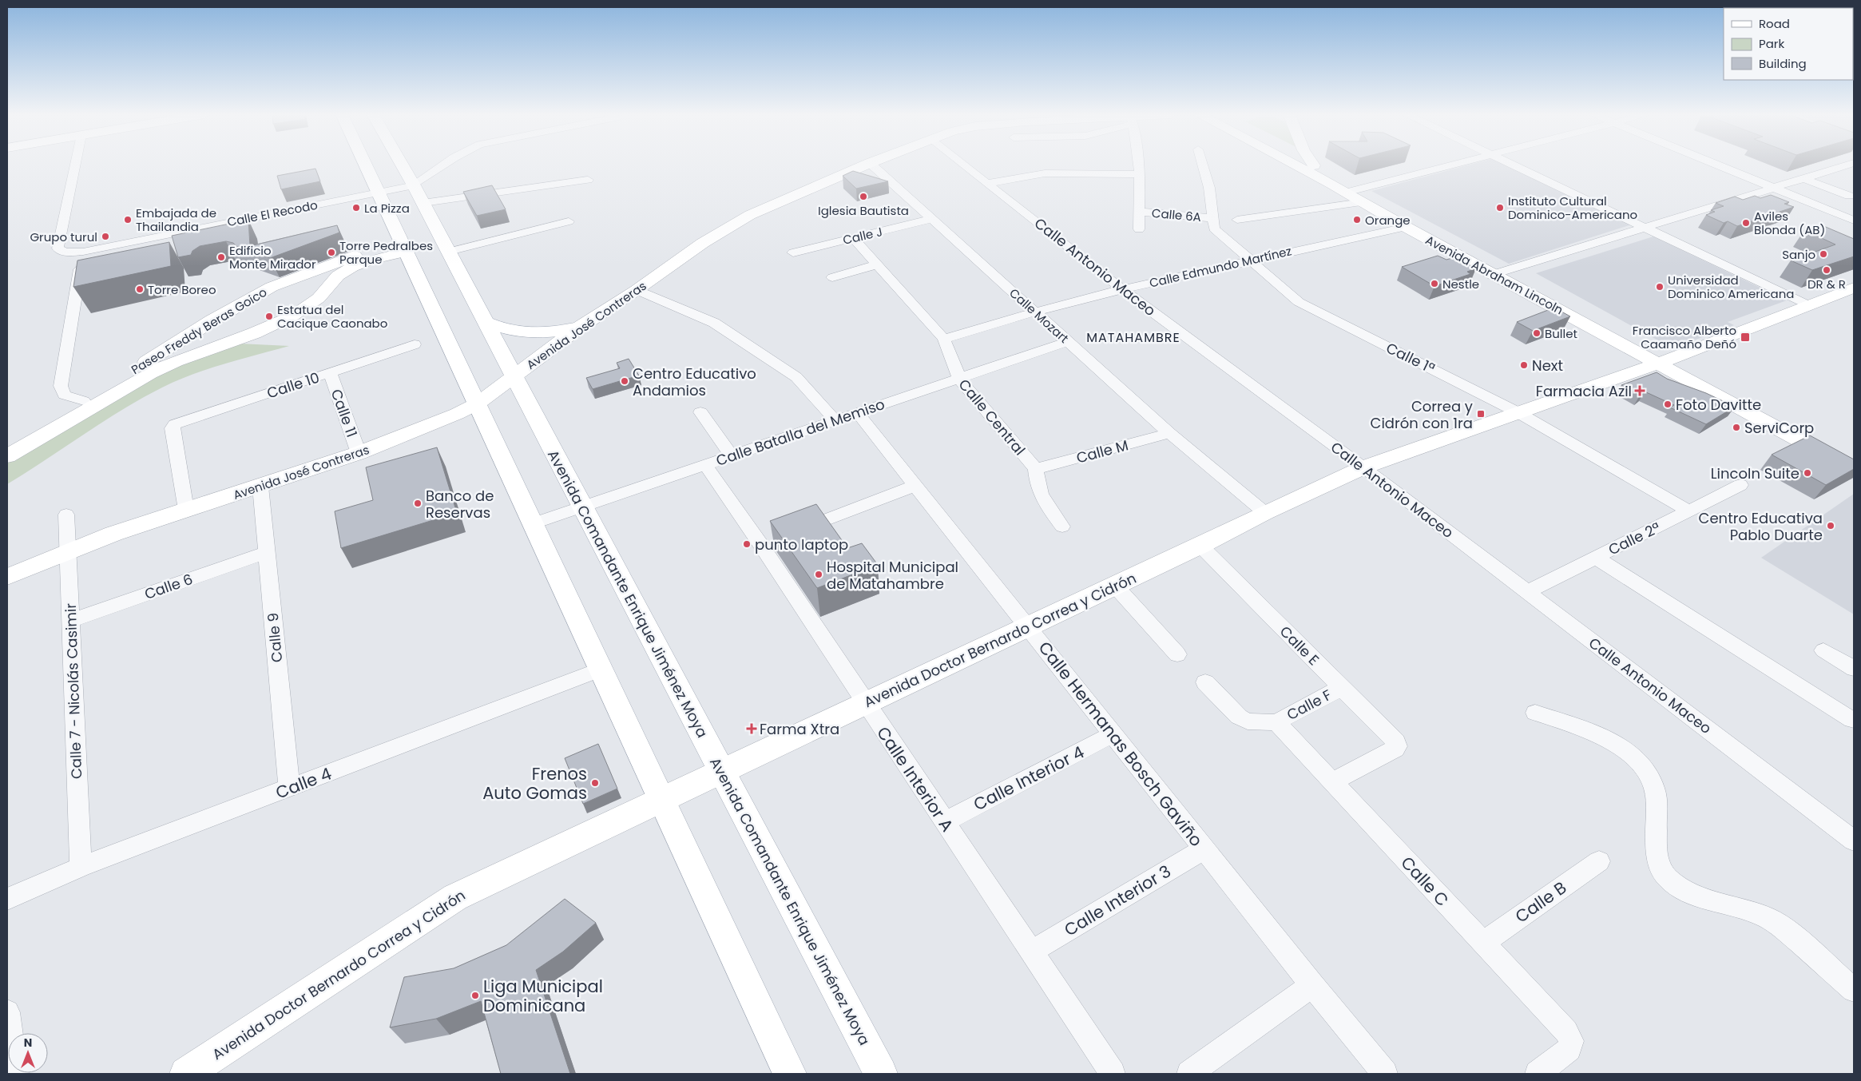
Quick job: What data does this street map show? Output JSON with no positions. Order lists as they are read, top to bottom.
{
  "streets": {
    "main road": [
      "Avenida Abraham Lincoln",
      "Avenida José Contreras",
      "Paseo Freddy Beras Goico",
      "Avenida Comandante Enrique Jiménez Moya",
      "Avenida Doctor Bernardo Correa y Cidrón"
    ],
    "street": [
      "Calle El Recodo",
      "Calle 6A",
      "Calle J",
      "Calle Antonio Maceo",
      "Calle Edmundo Martínez",
      "Calle Mozart",
      "Calle 1ª",
      "Calle 10",
      "Calle 11",
      "Calle Central",
      "Calle Batalla del Memiso",
      "Calle M",
      "Calle 2ª",
      "Calle 6",
      "Calle 9",
      "Calle E",
      "Calle 7 - Nicolás Casimir",
      "Calle F",
      "Calle Hermanas Bosch Gaviño",
      "Calle Interior 4",
      "Calle Interior A",
      "Calle 4",
      "Calle C",
      "Calle Interior 3",
      "Calle B"
    ]
  },
  "crossings": [
    ["Calle El Recodo", "Avenida Comandante Enrique Jiménez Moya"],
    ["Calle 6A", "Calle 1ª"],
    ["Calle J", "Calle Mozart"],
    ["Calle J", "Calle Central"],
    ["Calle Antonio Maceo", "Calle Edmundo Martínez"],
    ["Calle Antonio Maceo", "Calle 2ª"],
    ["Calle Antonio Maceo", "Avenida Doctor Bernardo Correa y Cidrón"],
    ["Calle Edmundo Martínez", "Avenida Abraham Lincoln"],
    ["Calle Edmundo Martínez", "Calle Mozart"],
    ["Calle Edmundo Martínez", "Calle 1ª"],
    ["Calle Edmundo Martínez", "Calle Central"],
    ["Avenida Abraham Lincoln", "Avenida Doctor Bernardo Correa y Cidrón"],
    ["Calle Mozart", "Calle Batalla del Memiso"],
    ["Calle Mozart", "Calle M"],
    ["Calle Mozart", "Avenida Doctor Bernardo Correa y Cidrón"],
    ["Avenida José Contreras", "Calle 10"],
    ["Avenida José Contreras", "Calle 11"],
    ["Avenida José Contreras", "Avenida Comandante Enrique Jiménez Moya"],
    ["Avenida José Contreras", "Calle 9"],
    ["Avenida José Contreras", "Calle 7 - Nicolás Casimir"],
    ["Calle 1ª", "Calle 2ª"],
    ["Calle 1ª", "Avenida Doctor Bernardo Correa y Cidrón"],
    ["Calle 10", "Calle 11"],
    ["Calle Central", "Calle Batalla del Memiso"],
    ["Calle Central", "Calle M"],
    ["Calle Batalla del Memiso", "Avenida Comandante Enrique Jiménez Moya"],
    ["Calle Batalla del Memiso", "Calle Hermanas Bosch Gaviño"],
    ["Calle Batalla del Memiso", "Calle Interior A"],
    ["Calle 6", "Calle 9"],
    ["Calle 6", "Calle 7 - Nicolás Casimir"],
    ["Avenida Comandante Enrique Jiménez Moya", "Avenida Doctor Bernardo Correa y Cidrón"],
    ["Calle 9", "Calle 4"],
    ["Avenida Doctor Bernardo Correa y Cidrón", "Calle E"],
    ["Avenida Doctor Bernardo Correa y Cidrón", "Calle Hermanas Bosch Gaviño"],
    ["Avenida Doctor Bernardo Correa y Cidrón", "Calle Interior A"],
    ["Calle E", "Calle F"],
    ["Calle E", "Calle C"],
    ["Calle 7 - Nicolás Casimir", "Calle 4"],
    ["Calle F", "Calle C"],
    ["Calle Hermanas Bosch Gaviño", "Calle Interior 4"],
    ["Calle Hermanas Bosch Gaviño", "Calle Interior 3"],
    ["Calle Interior 4", "Calle Interior A"],
    ["Calle Interior A", "Calle Interior 3"],
    ["Calle C", "Calle B"]
  ],
  "districts": ["MATAHAMBRE"],
  "places": {
    "other": [
      "Iglesia Bautista",
      "La Pizza",
      "Instituto Cultural Dominico-Americano",
      "Embajada de Thailandia",
      "Orange",
      "Aviles Blonda (AB)",
      "Grupo turul",
      "Torre Pedralbes Parque",
      "Sanjo",
      "Edificio Monte Mirador",
      "DR & R",
      "Nestle",
      "Universidad Dominico Americana",
      "Torre Boreo",
      "Estatua del Cacique Caonabo",
      "Bullet",
      "Next",
      "Centro Educativo Andamios",
      "Foto Davitte",
      "ServiCorp",
      "Lincoln Suite",
      "Banco de Reservas",
      "Centro Educativa Pablo Duarte",
      "punto laptop",
      "Hospital Municipal de Matahambre",
      "Frenos Auto Gomas",
      "Liga Municipal Dominicana"
    ],
    "transit": ["Francisco Alberto Caamaño Deñó", "Correa y Cidrón con 1ra"],
    "health": ["Farmacia Azil", "Farma Xtra"]
  },
  "legend": ["Road", "Park", "Building"],
  "north": "top"
}
